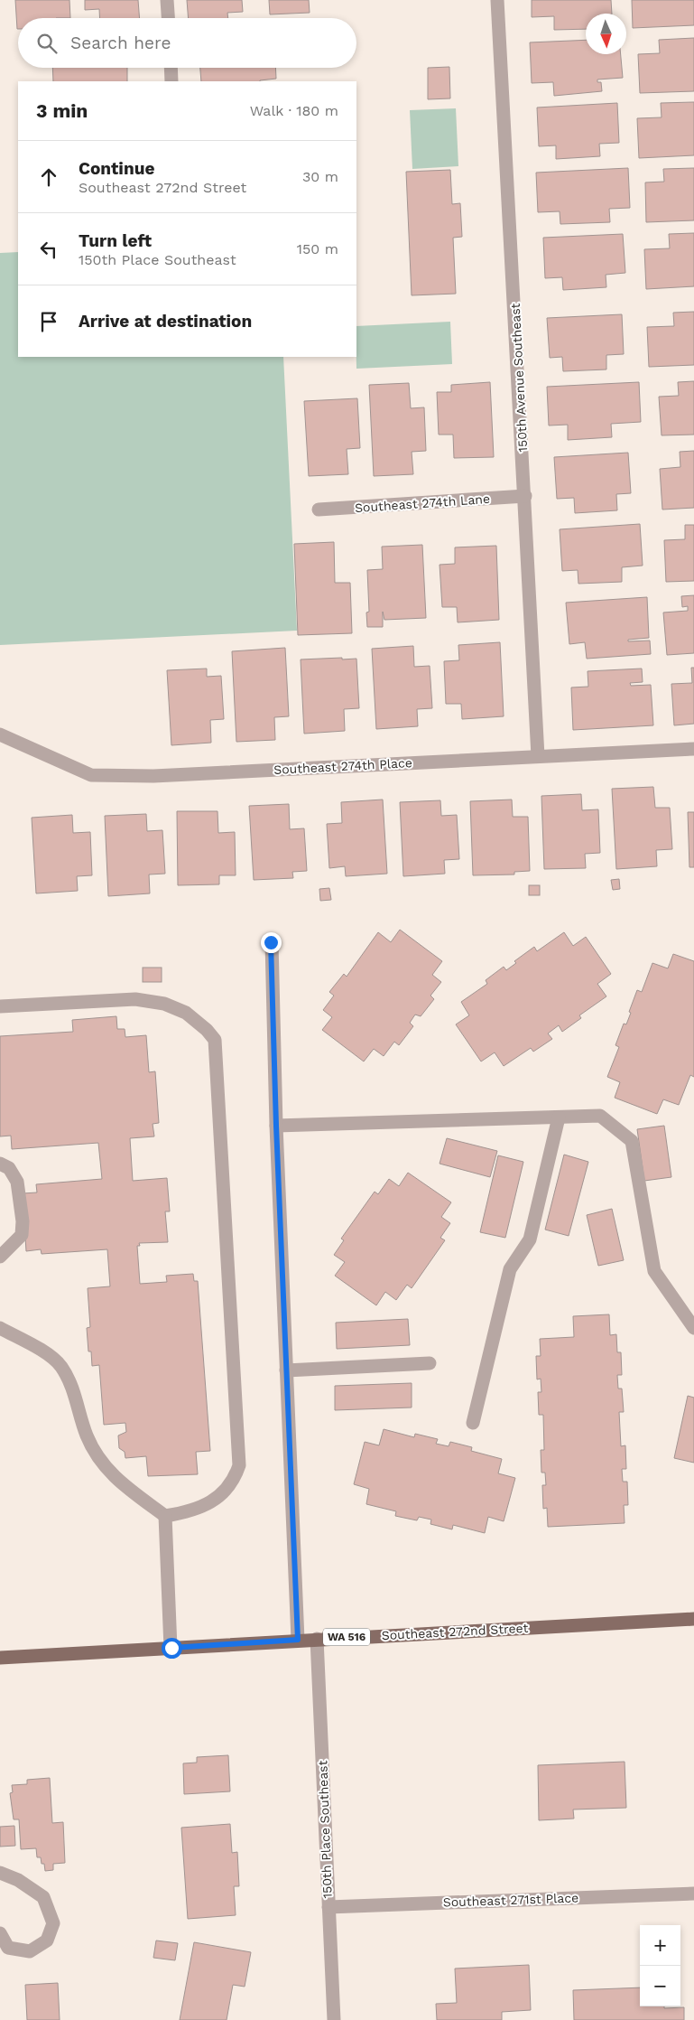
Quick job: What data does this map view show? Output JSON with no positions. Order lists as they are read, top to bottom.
{
  "streets": {
    "main road": ["Southeast 272nd Street", "WA 516"],
    "street": [
      "150th Avenue Southeast",
      "Southeast 274th Lane",
      "Southeast 274th Place",
      "150th Place Southeast",
      "Southeast 271st Place"
    ]
  },
  "crossings": [
    ["150th Avenue Southeast", "Southeast 274th Lane"],
    ["150th Avenue Southeast", "Southeast 274th Place"],
    ["Southeast 272nd Street", "150th Place Southeast"],
    ["150th Place Southeast", "Southeast 271st Place"]
  ],
  "north": "bottom",
  "page": {
    "search": "Search here",
    "heading": ["3 min", "Walk · 180 m"],
    "list": [
      ["Continue", "Southeast 272nd Street", "30 m"],
      ["Turn left", "150th Place Southeast", "150 m"],
      "Arrive at destination"
    ],
    "map_buttons": ["+", "−"]
  }
}
